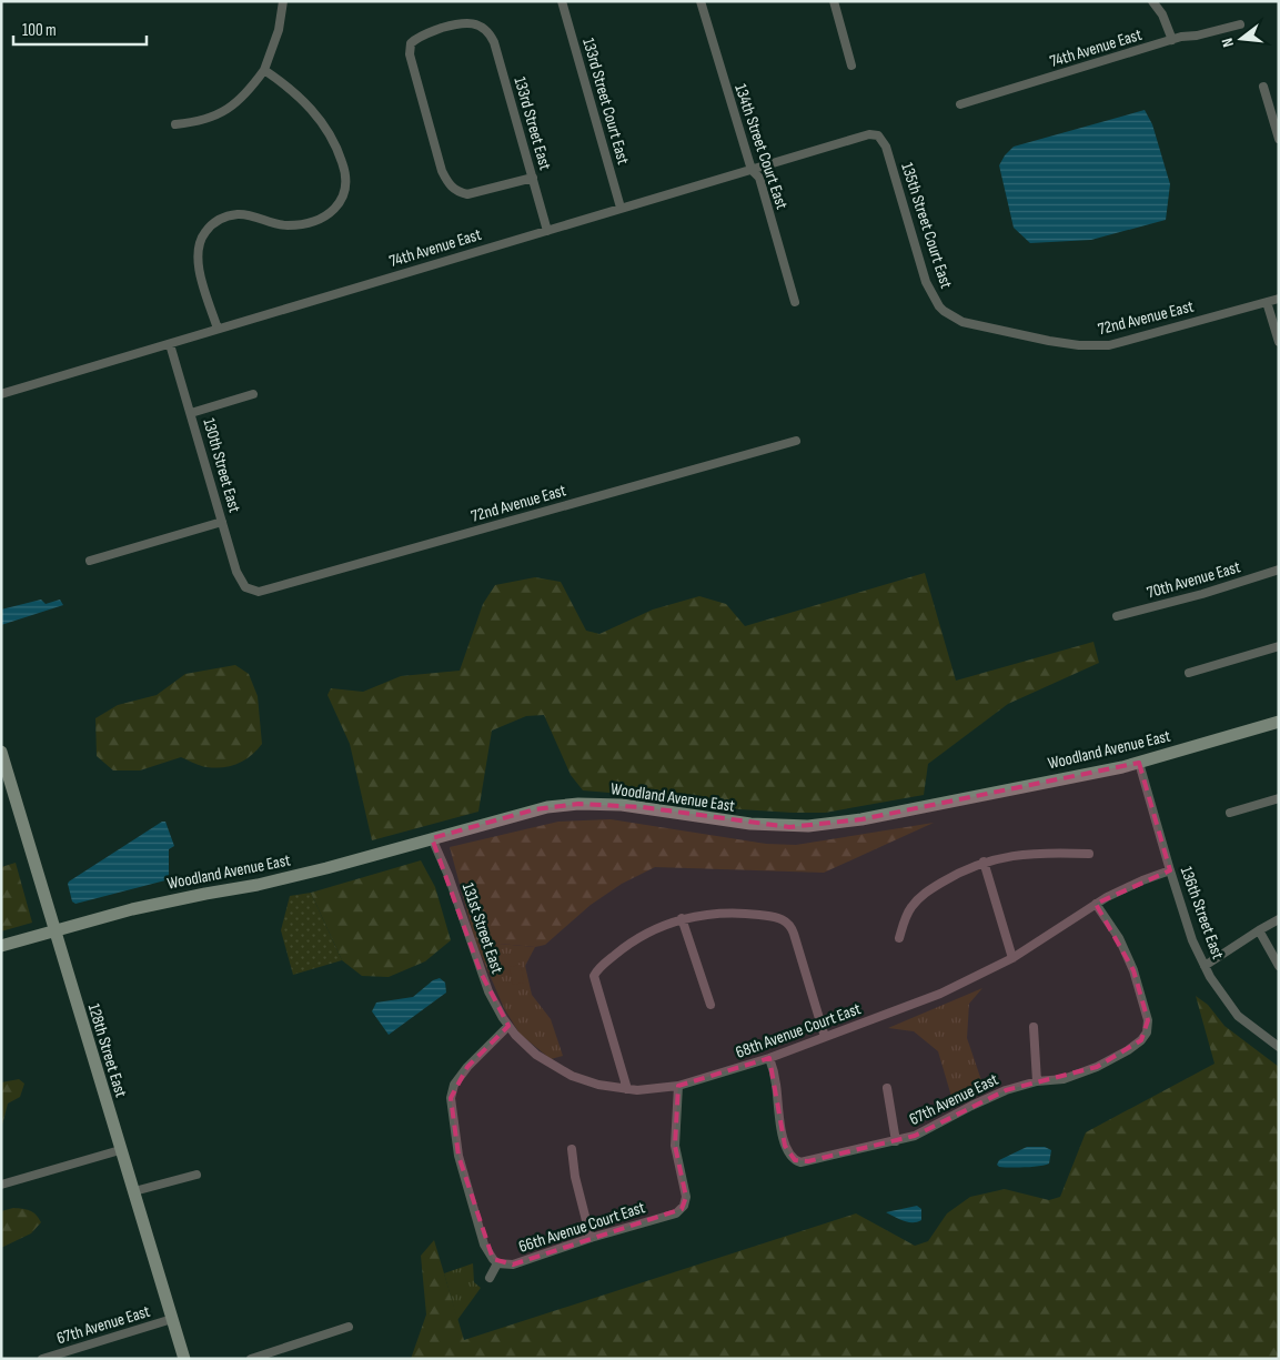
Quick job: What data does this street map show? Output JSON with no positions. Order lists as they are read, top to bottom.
{
  "streets": {
    "street": [
      "74th Avenue East",
      "133rd Street Court East",
      "133rd Street East",
      "134th Street Court East",
      "135th Street Court East",
      "72nd Avenue East",
      "130th Street East",
      "70th Avenue East",
      "Woodland Avenue East",
      "136th Street East",
      "131st Street East",
      "68th Avenue Court East",
      "128th Street East",
      "67th Avenue East",
      "66th Avenue Court East"
    ]
  },
  "crossings": [
    ["74th Avenue East", "133rd Street Court East"],
    ["74th Avenue East", "133rd Street East"],
    ["74th Avenue East", "134th Street Court East"],
    ["74th Avenue East", "135th Street Court East"],
    ["74th Avenue East", "130th Street East"],
    ["135th Street Court East", "72nd Avenue East"],
    ["72nd Avenue East", "130th Street East"],
    ["Woodland Avenue East", "136th Street East"],
    ["Woodland Avenue East", "131st Street East"],
    ["Woodland Avenue East", "128th Street East"],
    ["136th Street East", "68th Avenue Court East"],
    ["131st Street East", "68th Avenue Court East"],
    ["68th Avenue Court East", "67th Avenue East"],
    ["68th Avenue Court East", "66th Avenue Court East"],
    ["128th Street East", "67th Avenue East"]
  ],
  "scale_bar": "100 m",
  "north": "left"
}
